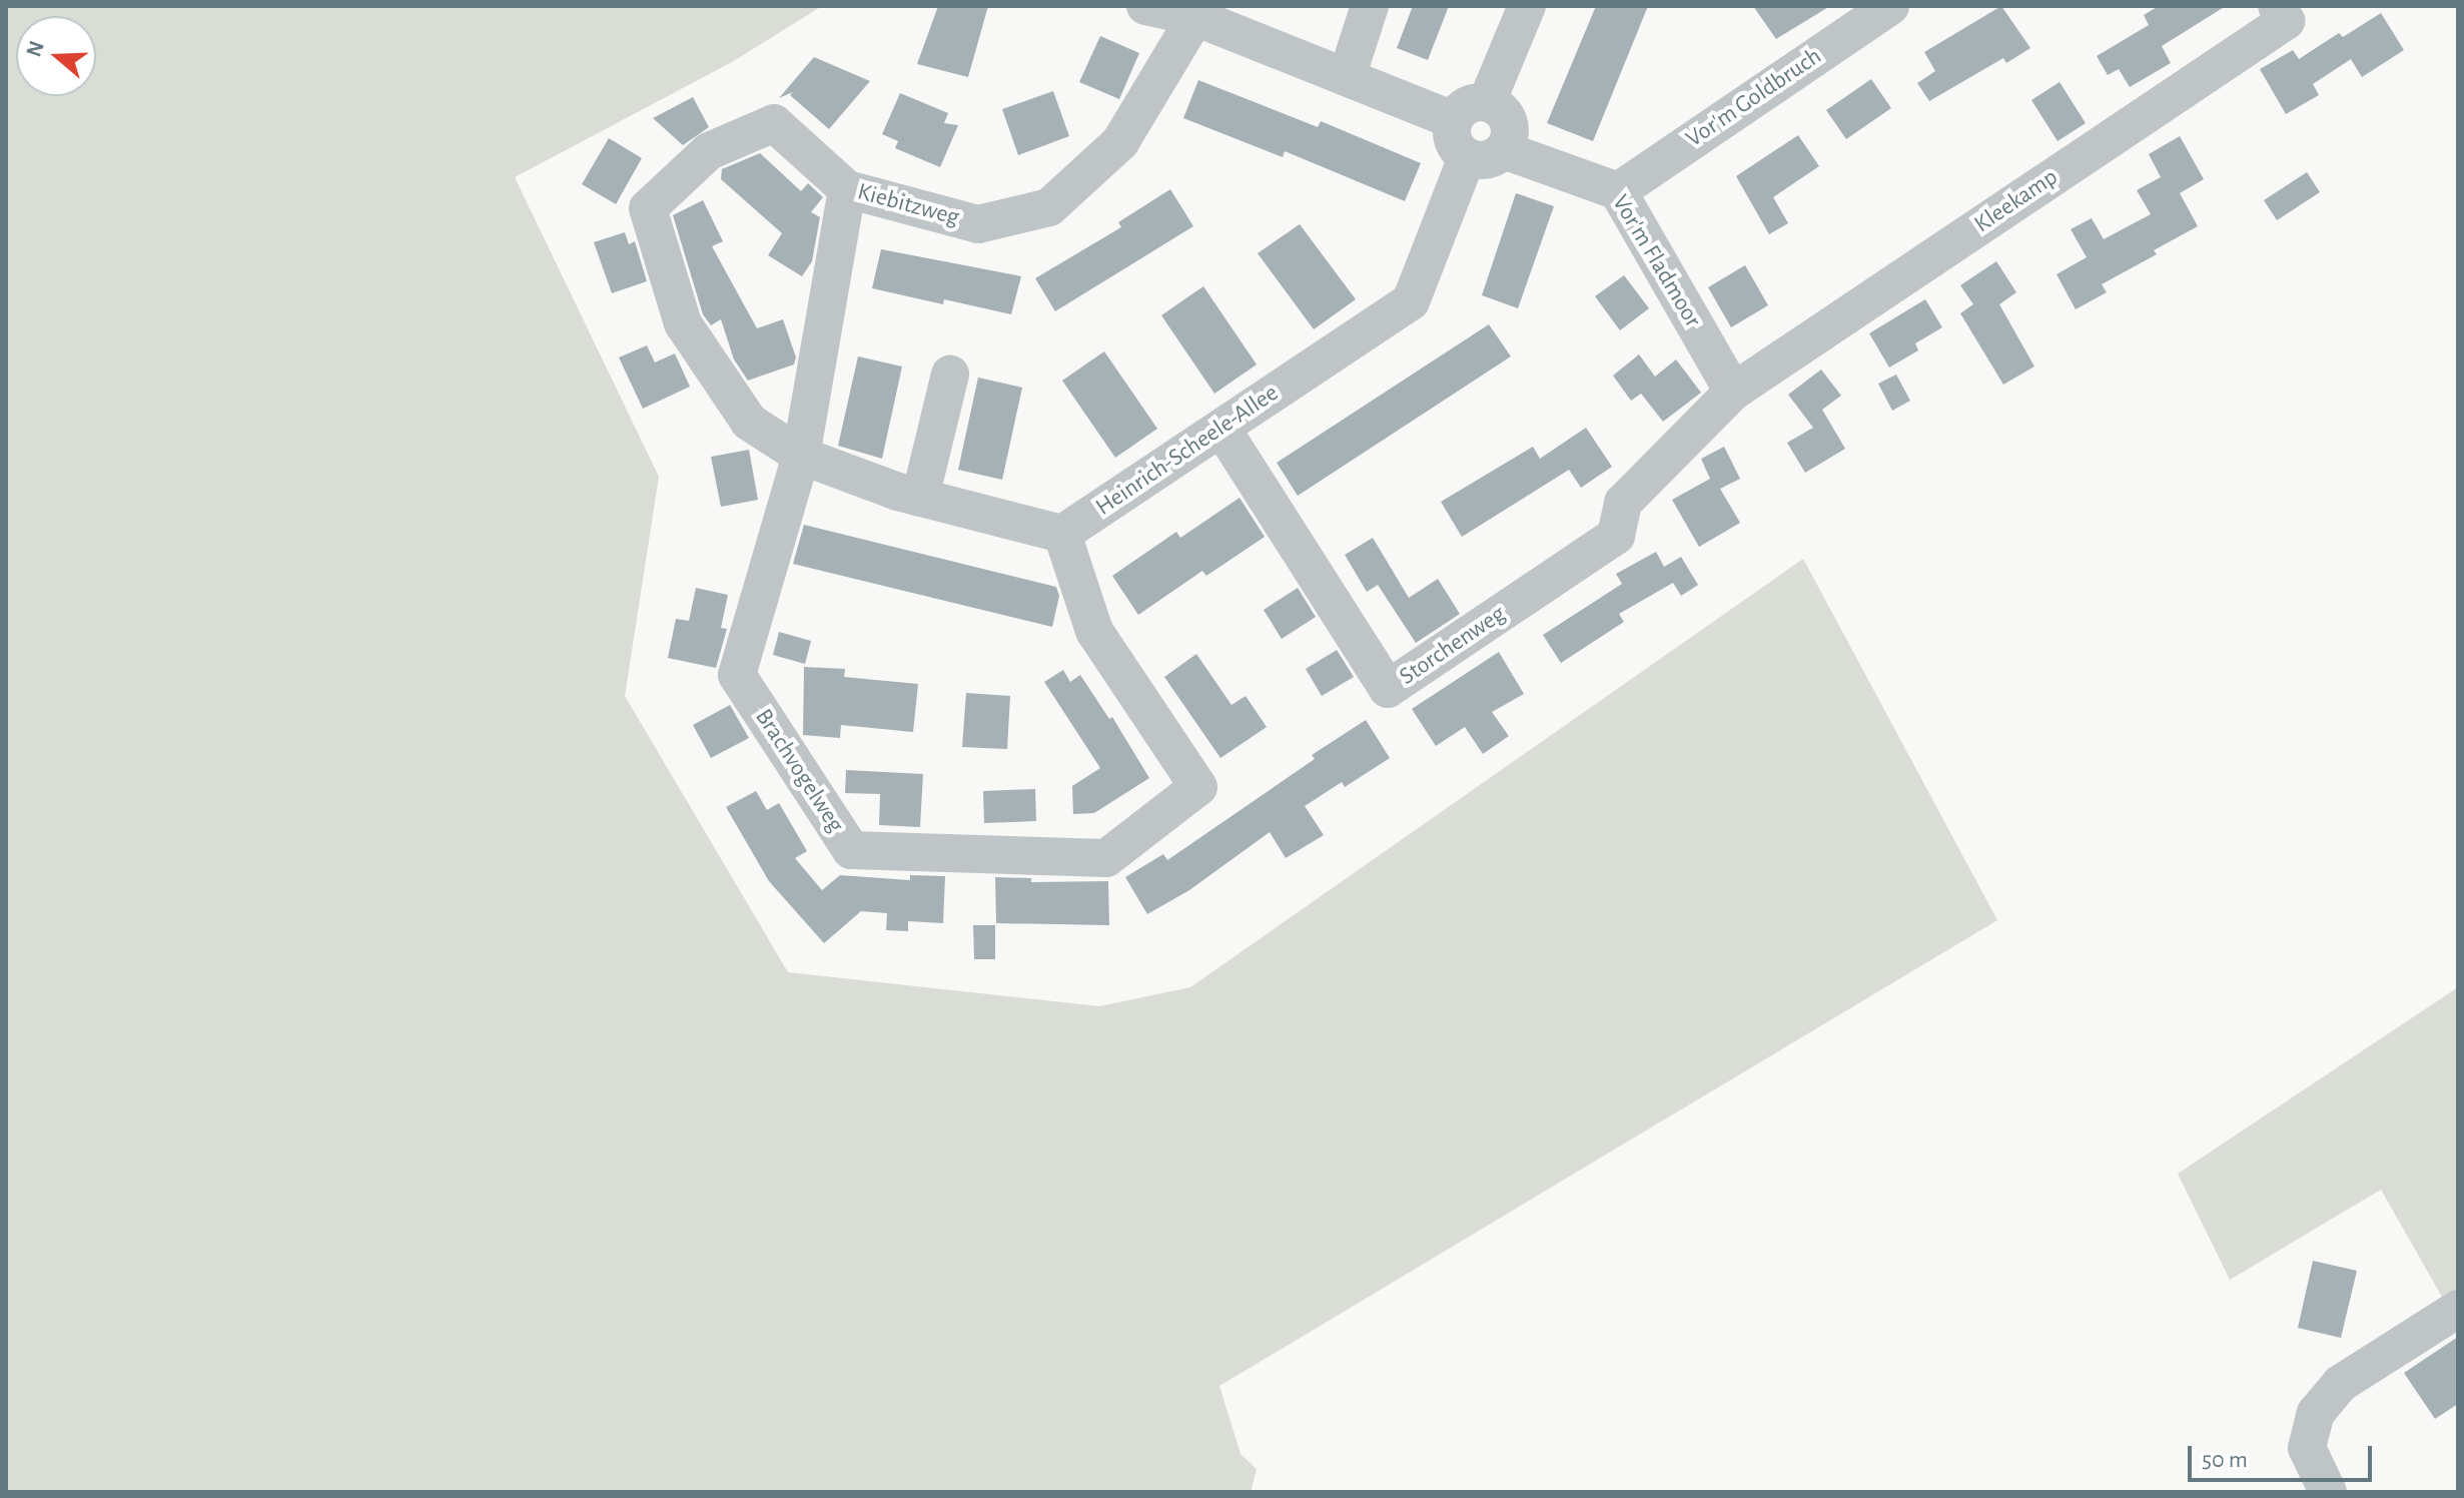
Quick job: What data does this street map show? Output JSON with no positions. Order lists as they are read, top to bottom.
{
  "streets": {
    "street": [
      "Vor'm Goldbruch",
      "Kleekamp",
      "Kiebitzweg",
      "Vor'm Fladmoor",
      "Heinrich-Scheele-Allee",
      "Storchenweg",
      "Brachvogelweg"
    ]
  },
  "crossings": [
    ["Vor'm Goldbruch", "Vor'm Fladmoor"],
    ["Kleekamp", "Vor'm Fladmoor"],
    ["Kleekamp", "Storchenweg"],
    ["Kiebitzweg", "Brachvogelweg"],
    ["Vor'm Fladmoor", "Heinrich-Scheele-Allee"],
    ["Vor'm Fladmoor", "Storchenweg"],
    ["Heinrich-Scheele-Allee", "Storchenweg"],
    ["Heinrich-Scheele-Allee", "Brachvogelweg"]
  ],
  "scale_bar": "50 m",
  "north": "left"
}
